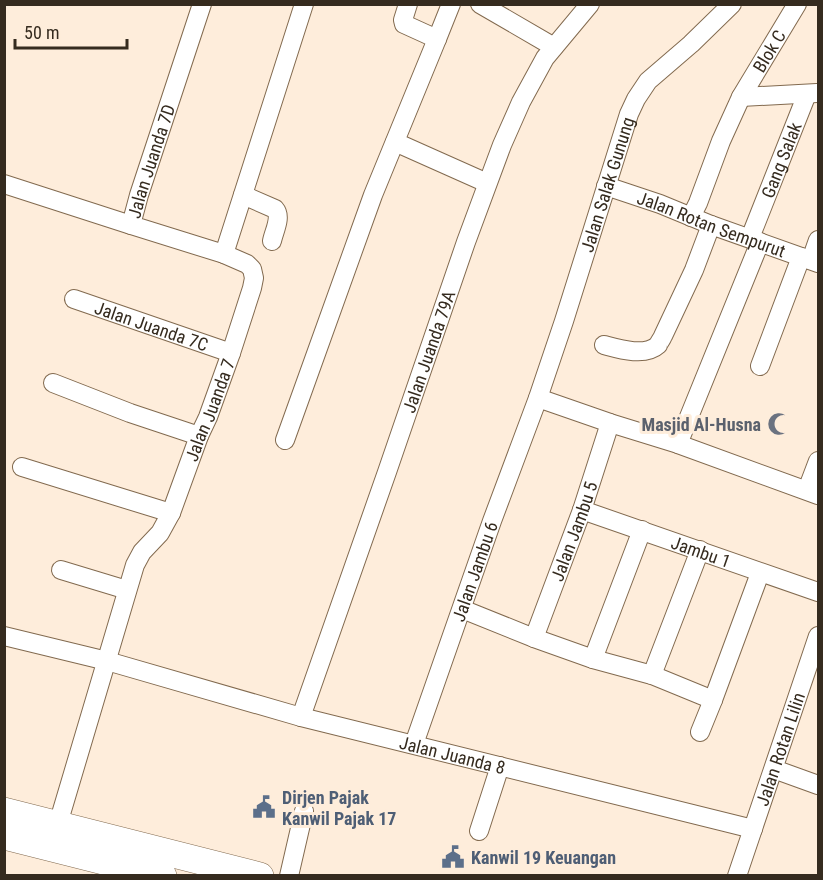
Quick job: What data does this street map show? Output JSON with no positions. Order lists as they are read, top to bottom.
{
  "streets": {
    "street": [
      "Blok C",
      "Jalan Juanda 7D",
      "Gang Salak",
      "Jalan Salak Gunung",
      "Jalan Rotan Sempurut",
      "Jalan Juanda 7C",
      "Jalan Juanda 79A",
      "Jalan Juanda 7",
      "Jalan Jambu 5",
      "Jambu 1",
      "Jalan Jambu 6",
      "Jalan Rotan Lilin",
      "Jalan Juanda 8"
    ]
  },
  "crossings": [
    ["Blok C", "Jalan Rotan Sempurut"],
    ["Jalan Juanda 7D", "Jalan Juanda 7"],
    ["Gang Salak", "Jalan Rotan Sempurut"],
    ["Jalan Salak Gunung", "Jalan Rotan Sempurut"],
    ["Jalan Salak Gunung", "Jalan Jambu 6"],
    ["Jalan Juanda 7C", "Jalan Juanda 7"],
    ["Jalan Juanda 79A", "Jalan Juanda 8"],
    ["Jalan Juanda 7", "Jalan Juanda 8"],
    ["Jalan Jambu 5", "Jambu 1"],
    ["Jalan Jambu 6", "Jalan Juanda 8"],
    ["Jalan Rotan Lilin", "Jalan Juanda 8"]
  ],
  "places": {
    "mosque": ["Masjid Al-Husna"],
    "public building": ["Dirjen Pajak Kanwil Pajak 17", "Kanwil 19 Keuangan"]
  },
  "scale_bar": "50 m"
}
